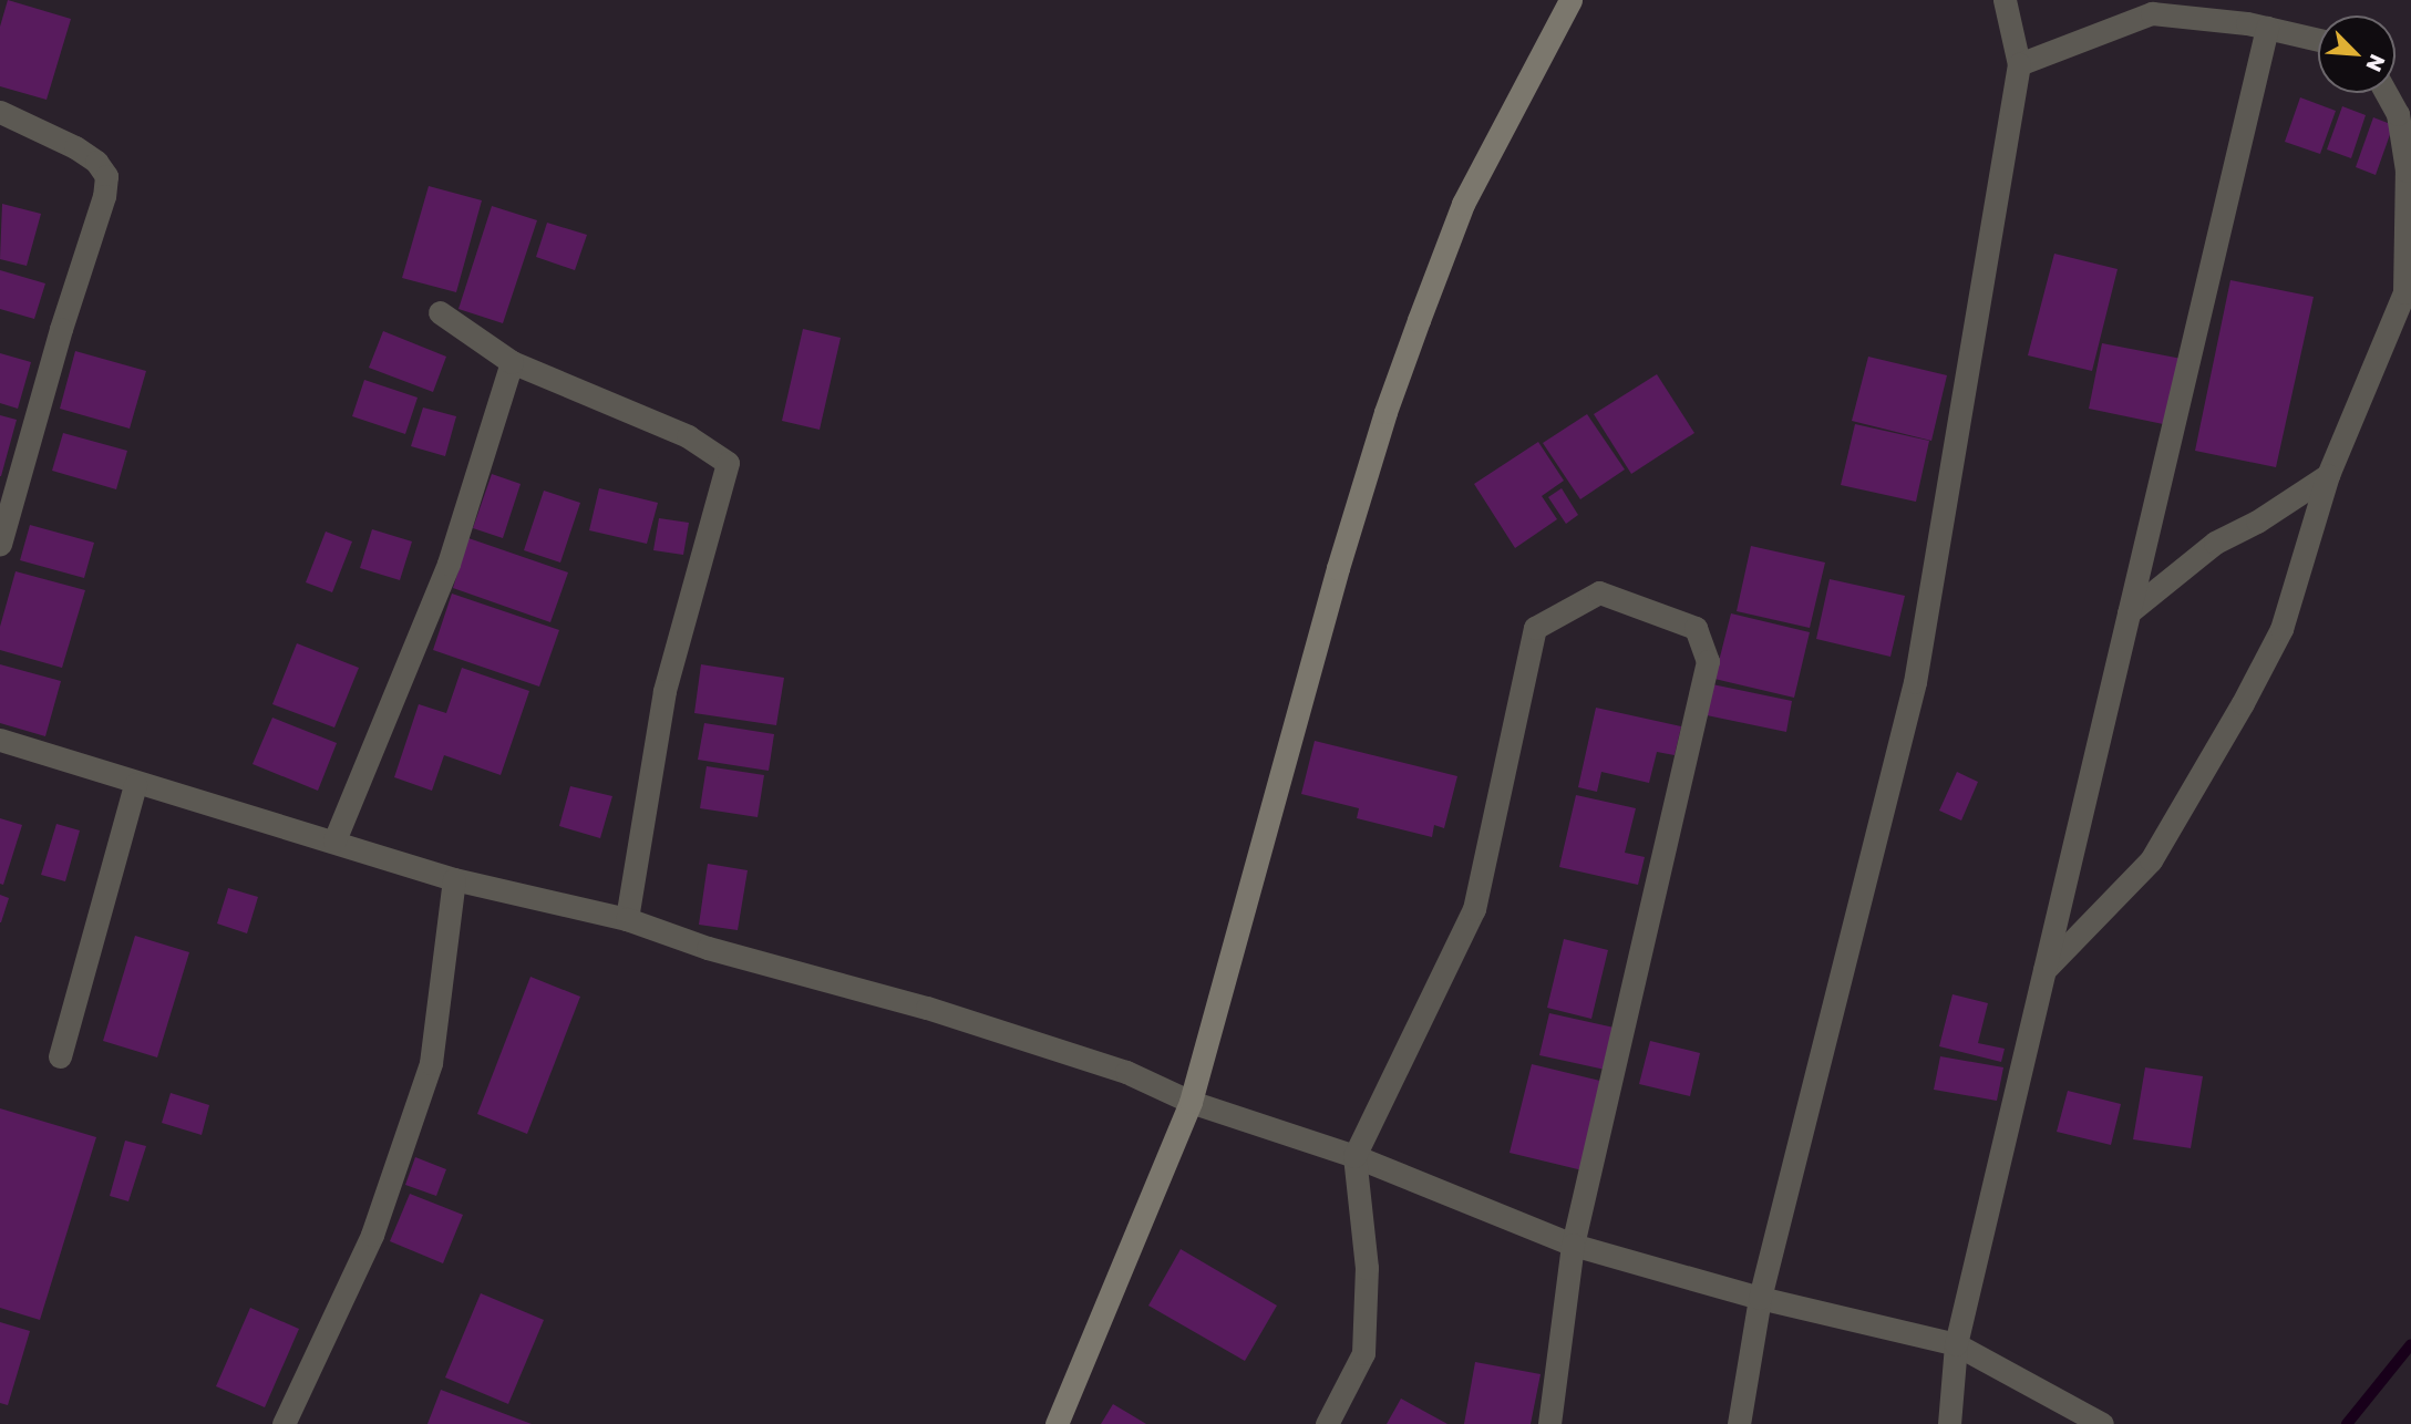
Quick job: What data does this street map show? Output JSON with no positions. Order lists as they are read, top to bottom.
{
  "north": "bottom right"
}
